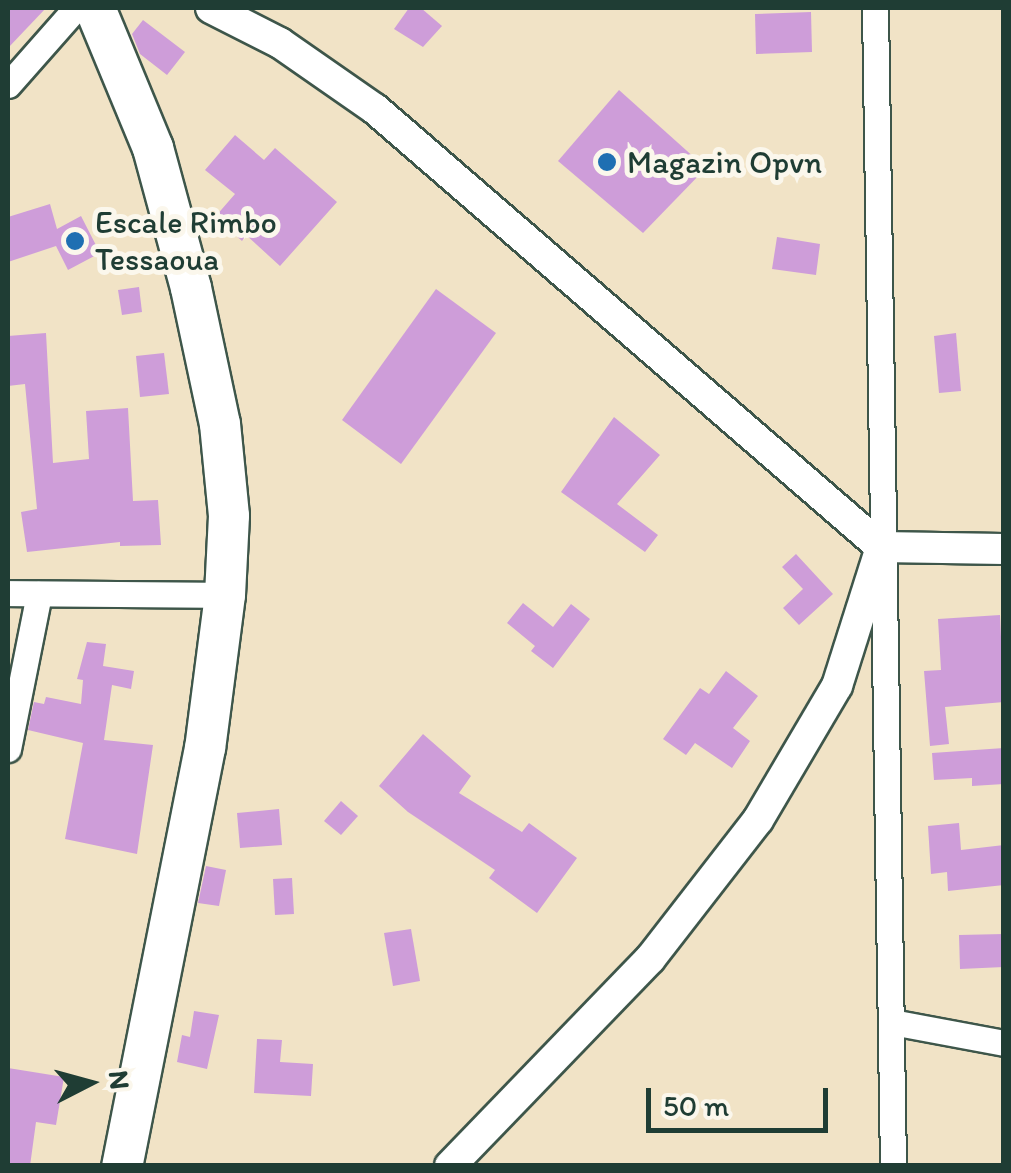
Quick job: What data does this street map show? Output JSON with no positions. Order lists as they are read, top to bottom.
{
  "places": ["Magazin Opvn", "Escale Rimbo Tessaoua"],
  "scale_bar": "50 m",
  "north": "right"
}
